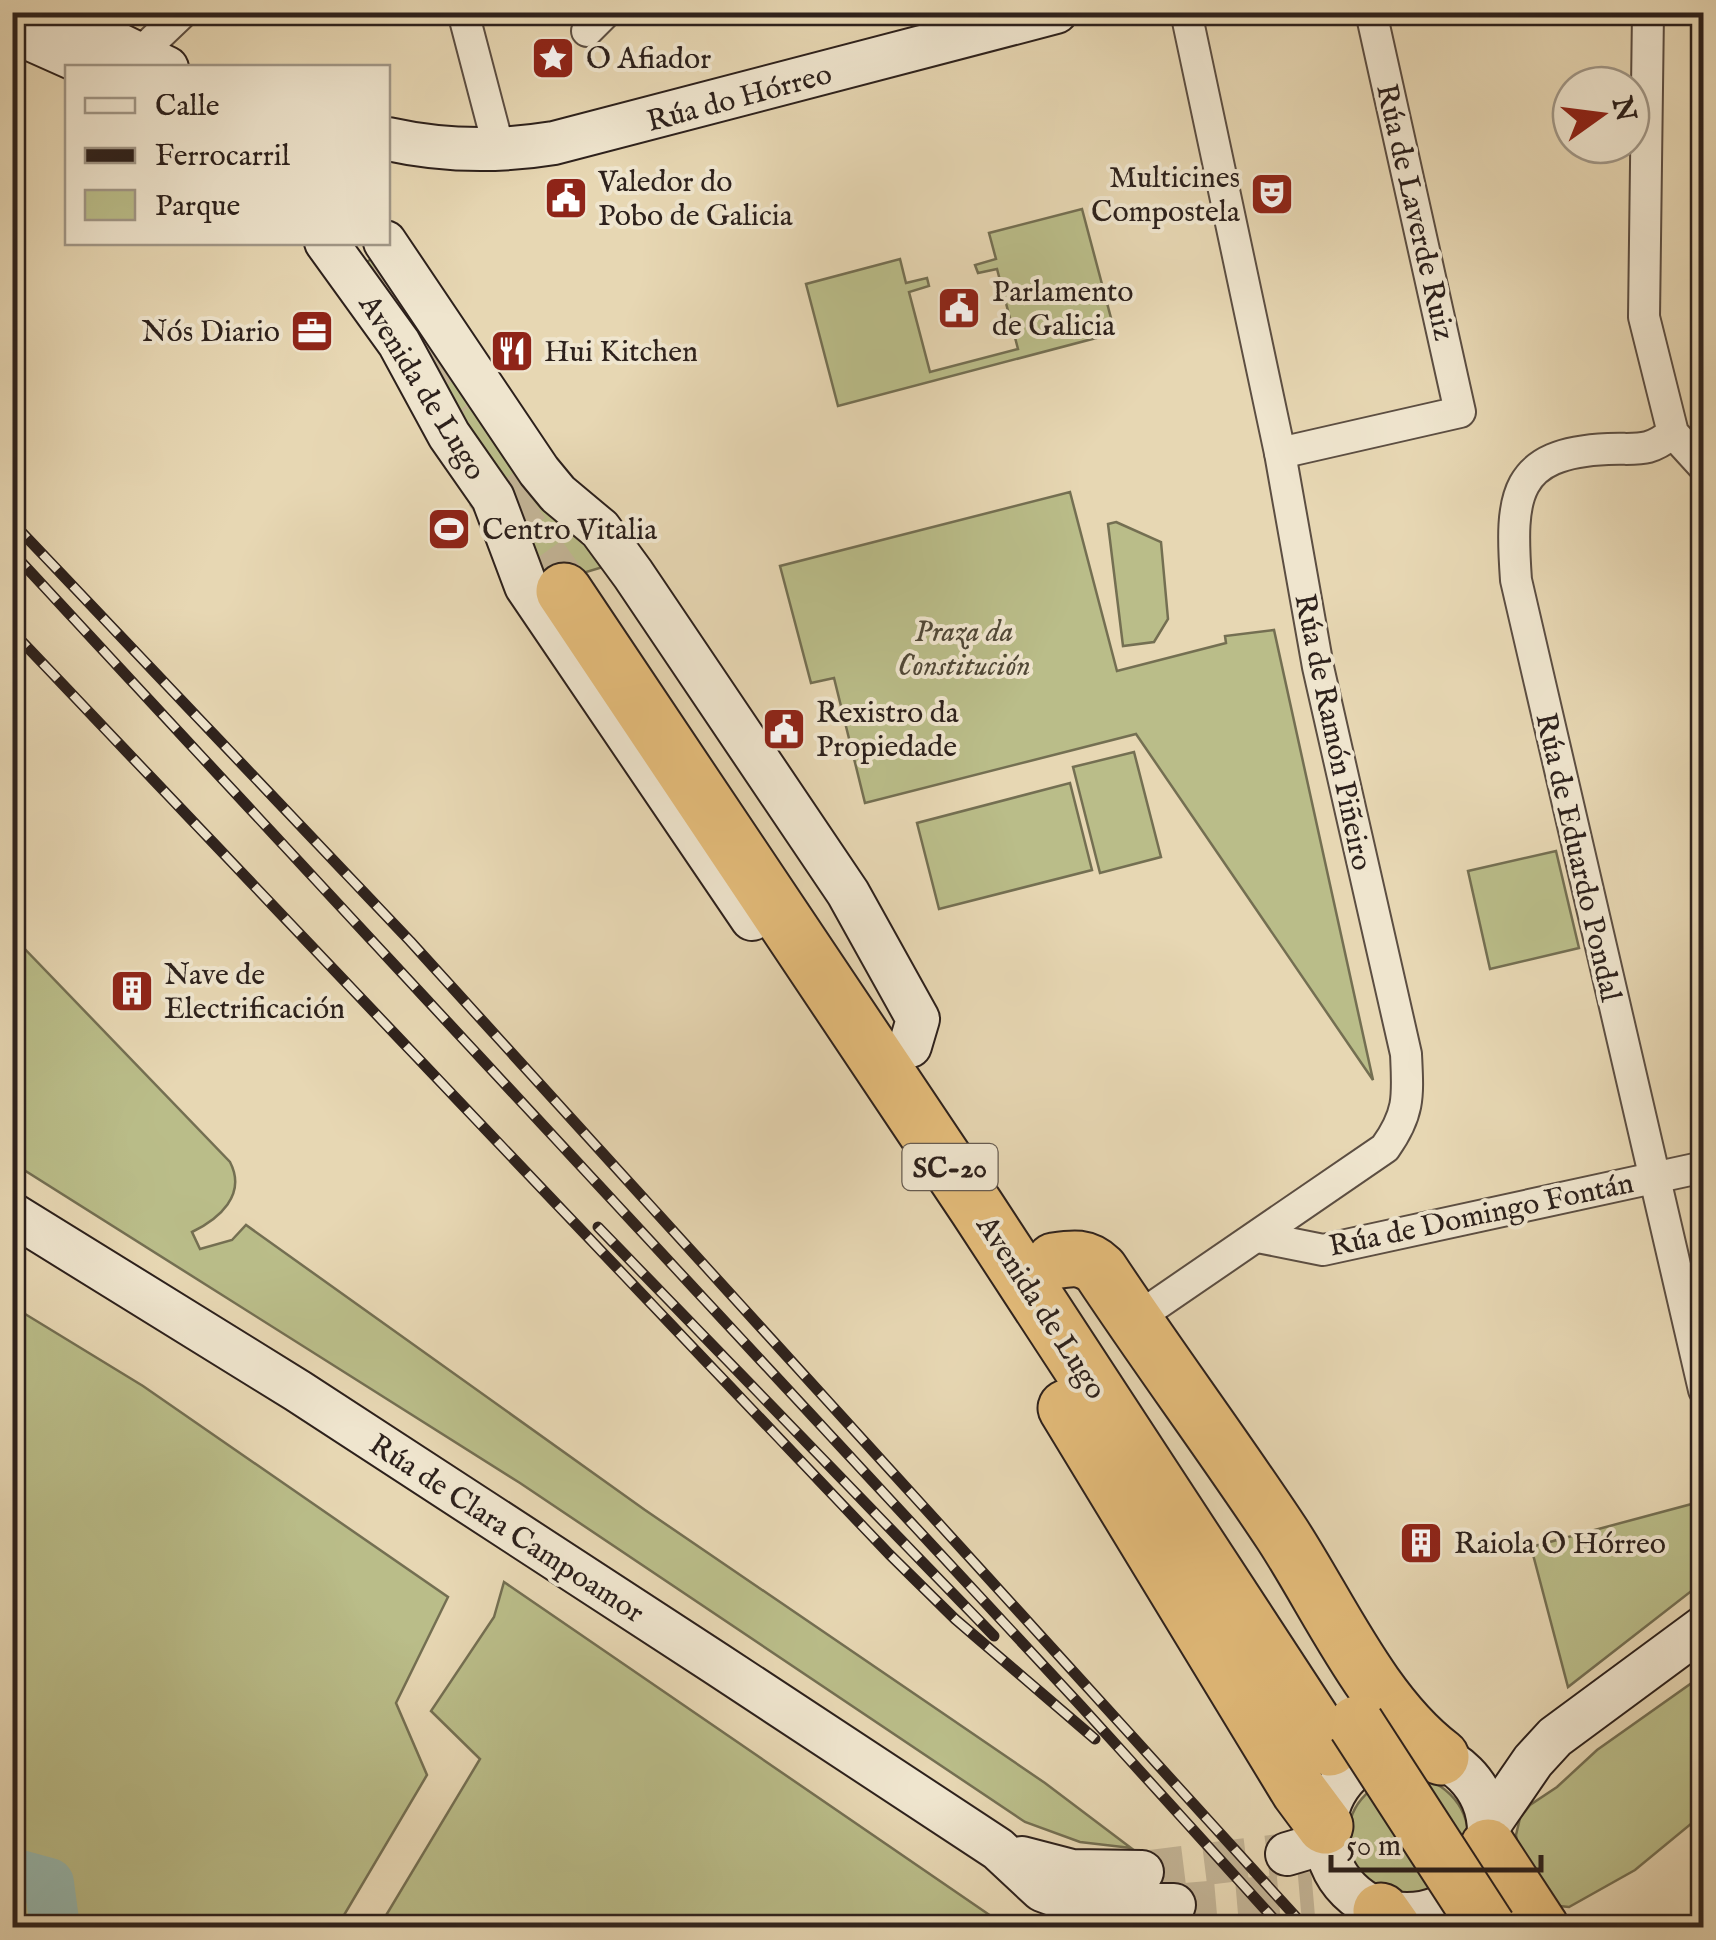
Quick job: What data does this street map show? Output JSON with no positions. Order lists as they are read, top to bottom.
{
  "streets": {
    "highway": ["Avenida de Lugo", "SC-20"],
    "main road": ["Rúa do Hórreo", "Rúa de Clara Campoamor"],
    "street": [
      "Rúa de Laverde Ruiz",
      "Rúa de Ramón Piñeiro",
      "Rúa de Eduardo Pondal",
      "Rúa de Domingo Fontán"
    ]
  },
  "crossings": [
    ["Rúa de Laverde Ruiz", "Rúa de Ramón Piñeiro"],
    ["Rúa de Ramón Piñeiro", "Rúa de Domingo Fontán"],
    ["Rúa de Eduardo Pondal", "Rúa de Domingo Fontán"]
  ],
  "parks": ["Praza da Constitución"],
  "places": {
    "place": ["O Afiador"],
    "theatre": ["Multicines Compostela"],
    "public building": ["Valedor do Pobo de Galicia", "Parlamento de Galicia", "Rexistro da Propiedade"],
    "office": ["Nós Diario"],
    "restaurant": ["Hui Kitchen"],
    "sports": ["Centro Vitalia"],
    "building": ["Nave de Electrificación", "Raiola O Hórreo"]
  },
  "legend": ["Calle", "Ferrocarril", "Parque"],
  "scale_bar": "50 m",
  "north": "right"
}
